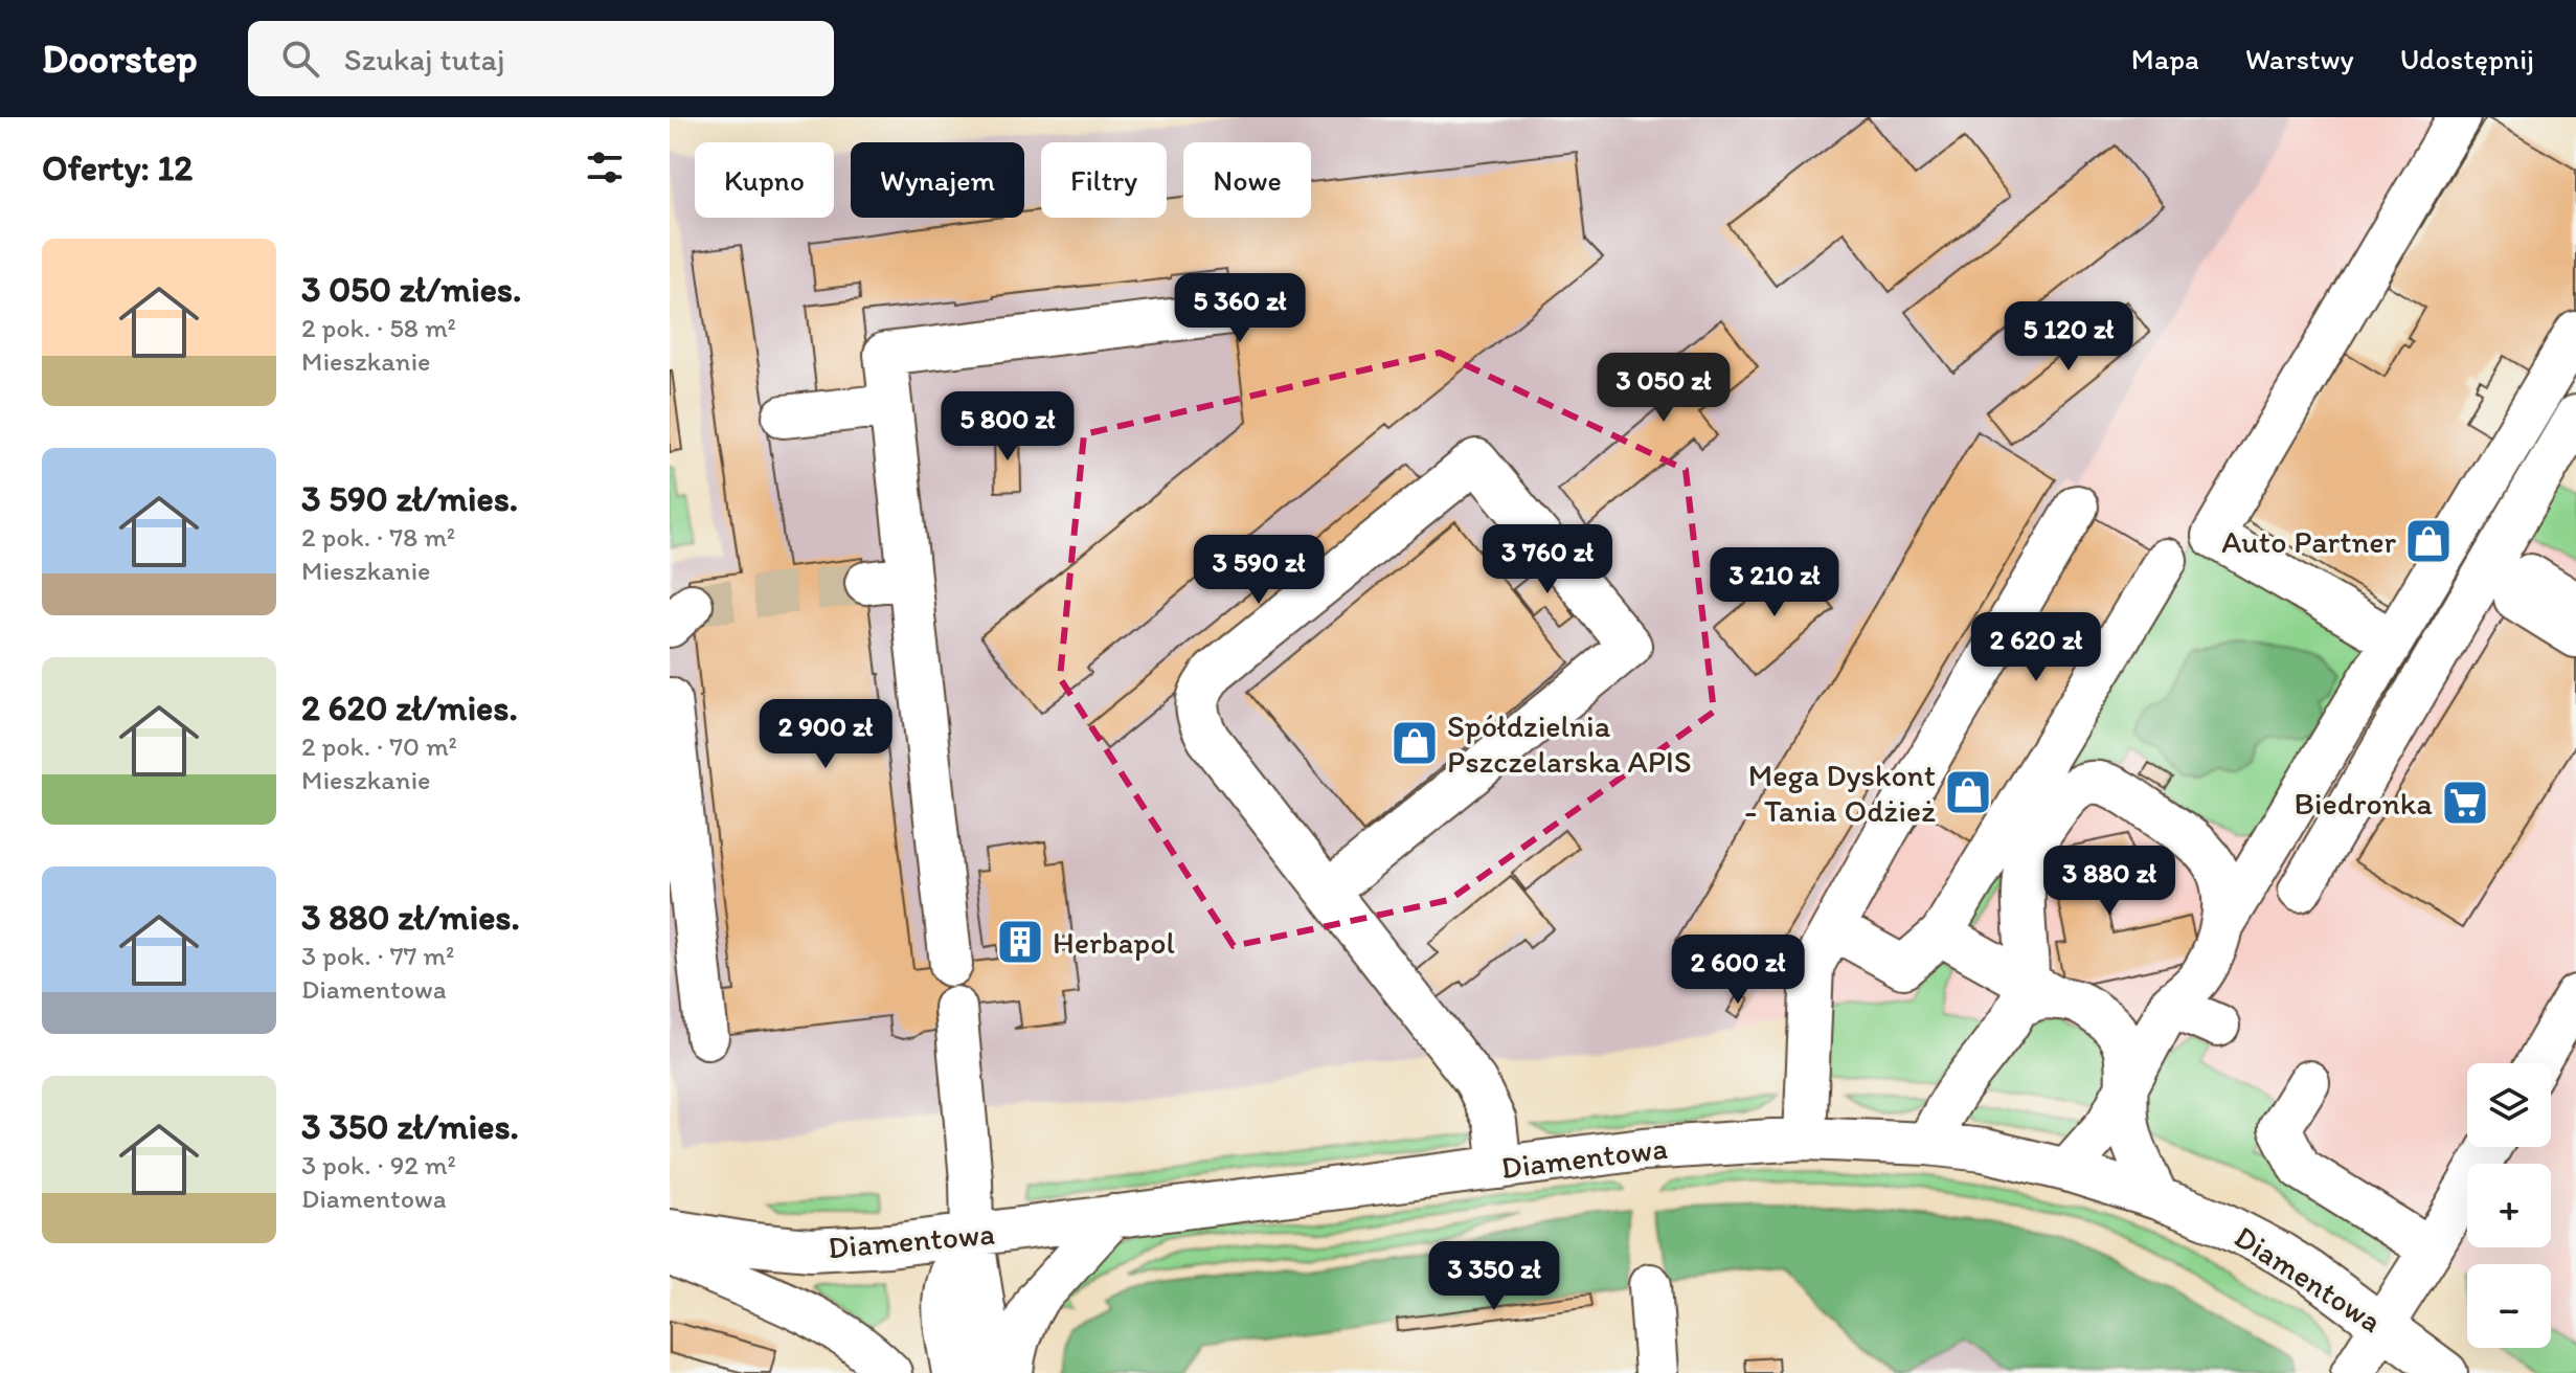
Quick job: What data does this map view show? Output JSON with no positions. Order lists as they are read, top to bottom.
{
  "streets": {
    "street": ["Diamentowa"]
  },
  "places": {
    "shop": ["Auto Partner", "Spółdzielnia Pszczelarska APIS", "Mega Dyskont - Tania Odżież"],
    "supermarket": ["Biedronka"],
    "building": ["Herbapol"]
  },
  "page": {
    "header": "Doorstep",
    "search": "Szukaj tutaj",
    "nav": ["Mapa", "Warstwy", "Udostępnij"],
    "heading": "Oferty: 12",
    "chip": [
      "Kupno",
      "Wynajem",
      "Filtry",
      "Nowe"
    ],
    "list": [
      {
        "name": "3 050 zł/mies.",
        "note": "2 pok. · 58 m² · Mieszkanie"
      },
      {
        "name": "3 590 zł/mies.",
        "note": "2 pok. · 78 m² · Mieszkanie"
      },
      {
        "name": "2 620 zł/mies.",
        "note": "2 pok. · 70 m² · Mieszkanie"
      },
      {
        "name": "3 880 zł/mies.",
        "note": "3 pok. · 77 m² · Diamentowa"
      },
      {
        "name": "3 350 zł/mies.",
        "note": "3 pok. · 92 m² · Diamentowa"
      }
    ],
    "price": [
      "5 360 zł",
      "5 120 zł",
      "3 050 zł",
      "5 800 zł",
      "3 760 zł",
      "3 590 zł",
      "3 210 zł",
      "2 620 zł",
      "2 900 zł",
      "3 880 zł",
      "2 600 zł",
      "3 350 zł"
    ],
    "map_buttons": ["+", "−"]
  }
}
